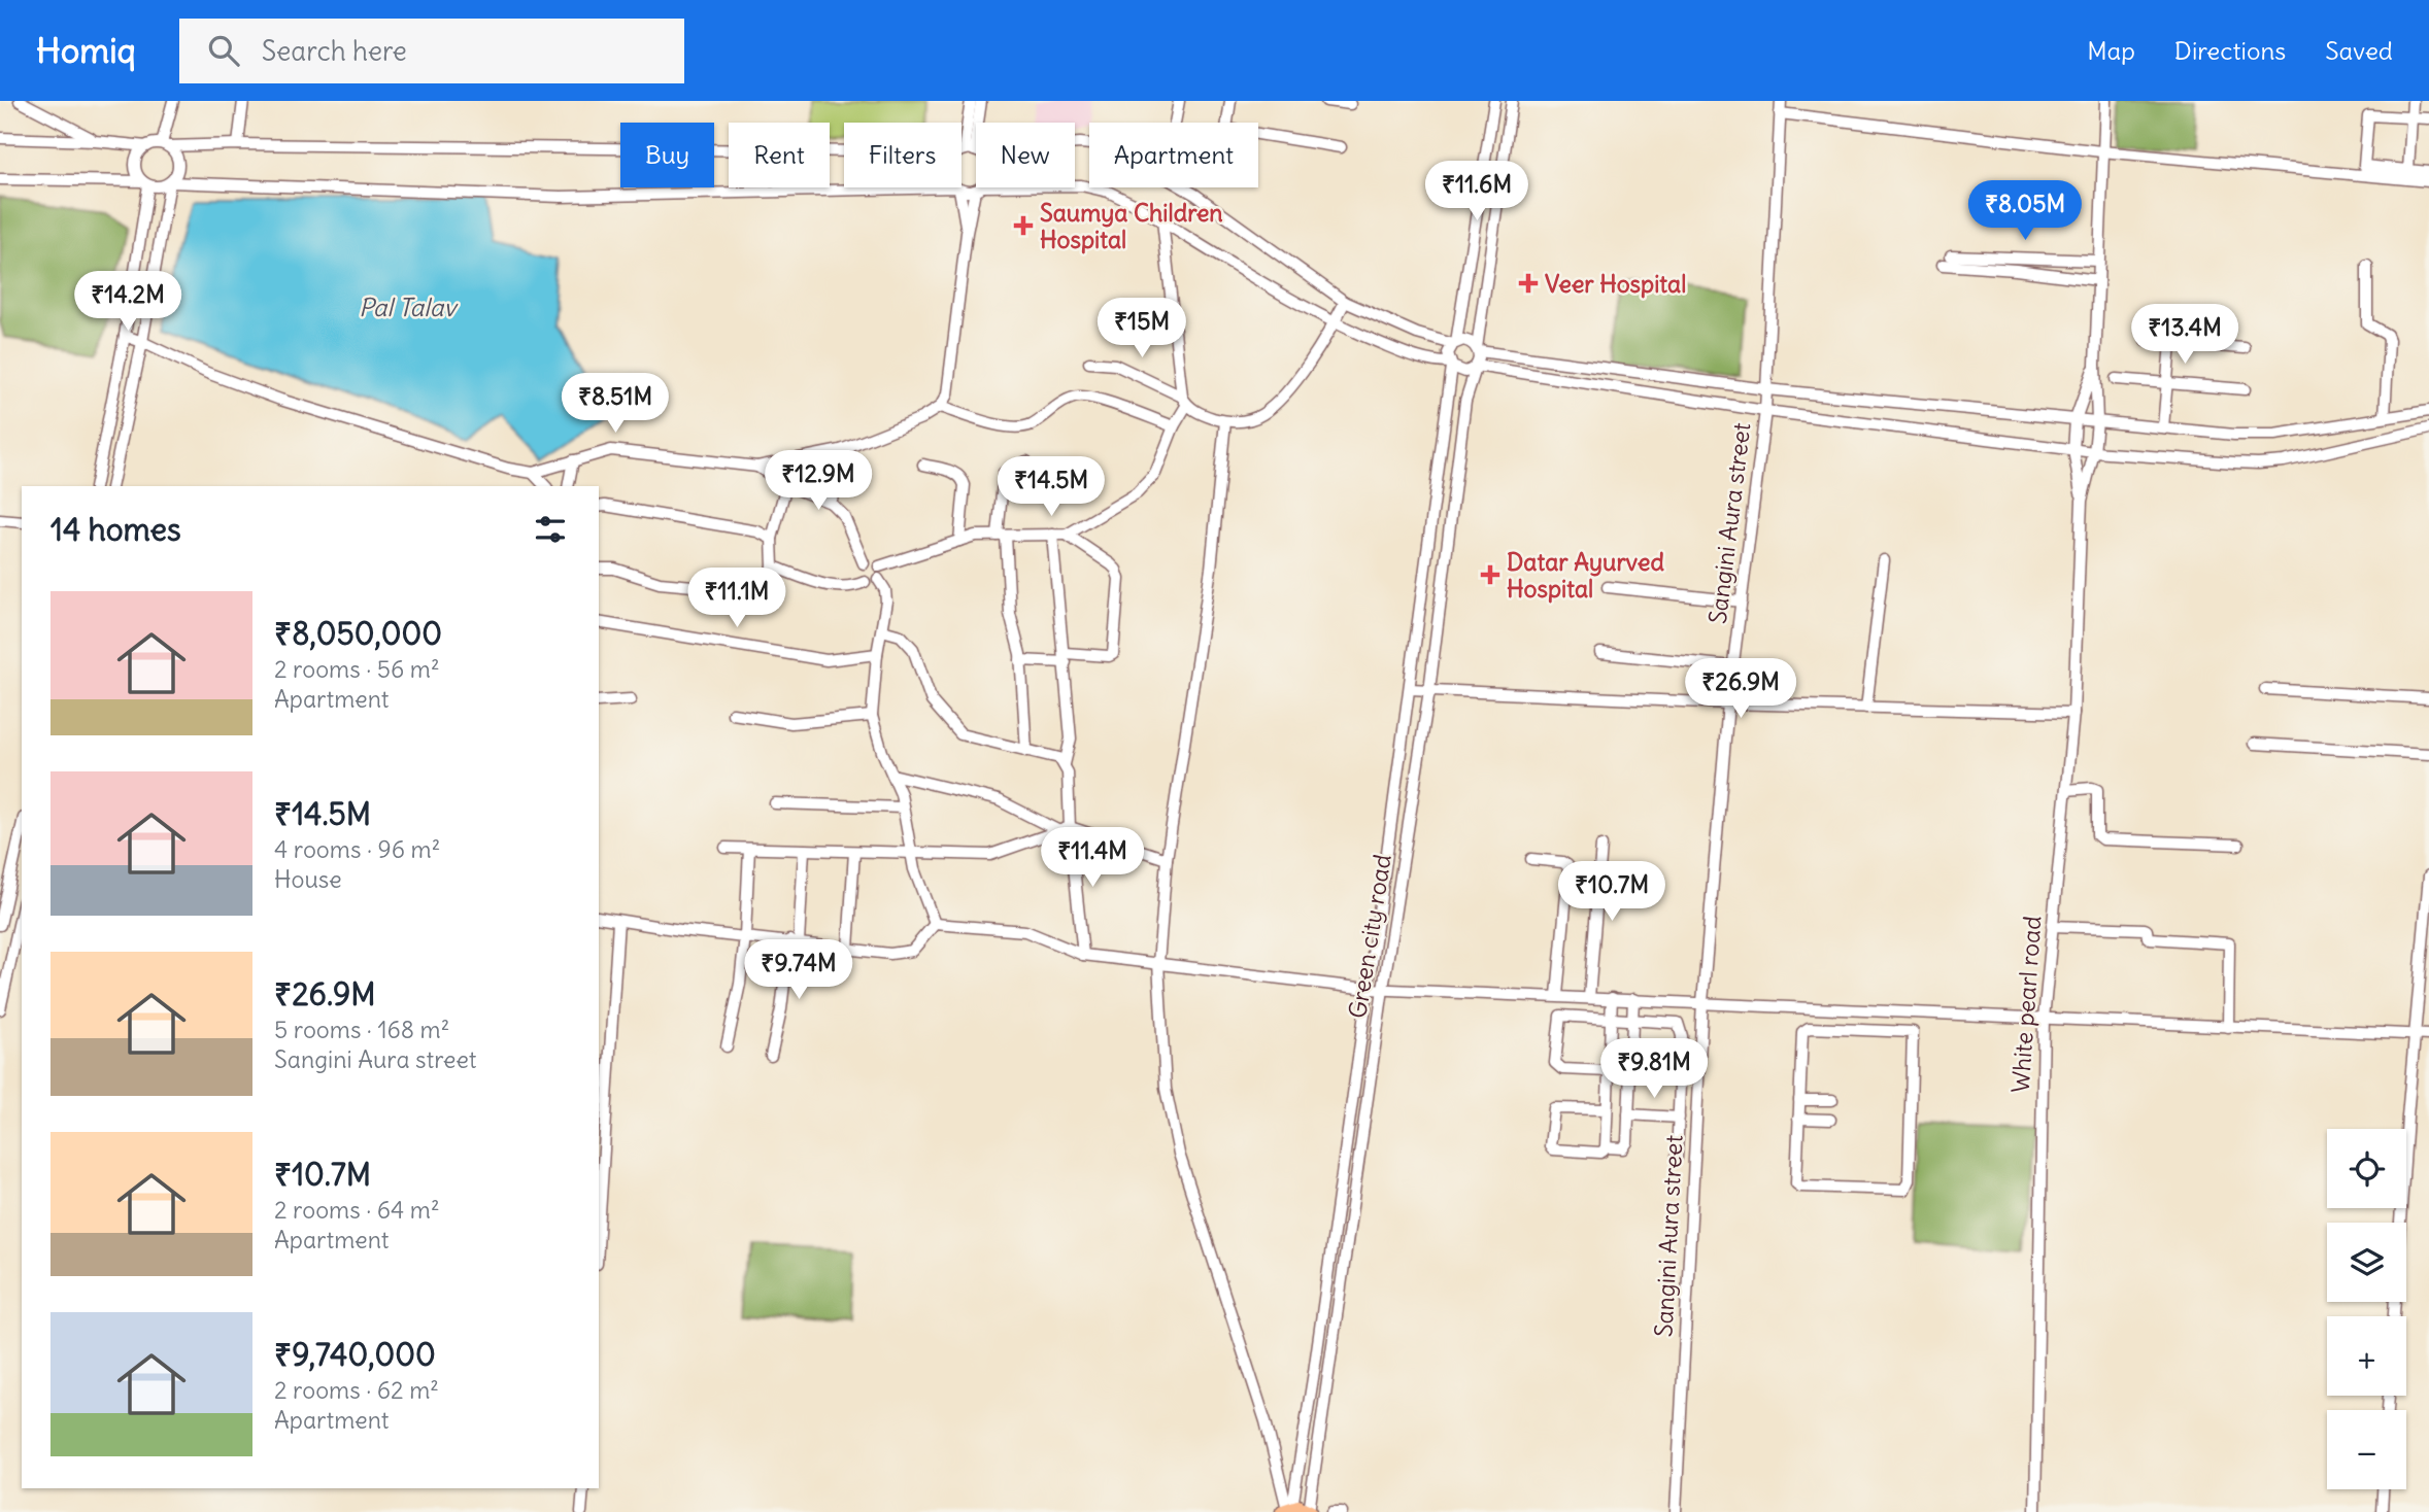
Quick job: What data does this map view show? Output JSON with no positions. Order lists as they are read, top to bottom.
{
  "streets": {
    "street": ["Sangini Aura street", "Green city road", "White pearl road"]
  },
  "water": ["Pal Talav"],
  "places": {
    "health": ["Saumya Children Hospital", "Veer Hospital", "Datar Ayurved Hospital"]
  },
  "page": {
    "header": "Homiq",
    "search": "Search here",
    "nav": ["Map", "Directions", "Saved"],
    "chip": [
      "Buy",
      "Rent",
      "Filters",
      "New",
      "Apartment"
    ],
    "price": [
      "₹11.6M",
      "₹8.05M",
      "₹14.2M",
      "₹15M",
      "₹13.4M",
      "₹8.51M",
      "₹12.9M",
      "₹14.5M",
      "₹11.1M",
      "₹26.9M",
      "₹11.4M",
      "₹10.7M",
      "₹9.74M",
      "₹9.81M"
    ],
    "heading": "14 homes",
    "list": [
      {
        "name": "₹8,050,000",
        "note": "2 rooms · 56 m² · Apartment"
      },
      {
        "name": "₹14.5M",
        "note": "4 rooms · 96 m² · House"
      },
      {
        "name": "₹26.9M",
        "note": "5 rooms · 168 m² · Sangini Aura street"
      },
      {
        "name": "₹10.7M",
        "note": "2 rooms · 64 m² · Apartment"
      },
      {
        "name": "₹9,740,000",
        "note": "2 rooms · 62 m² · Apartment"
      }
    ],
    "map_buttons": ["+", "−"]
  }
}
